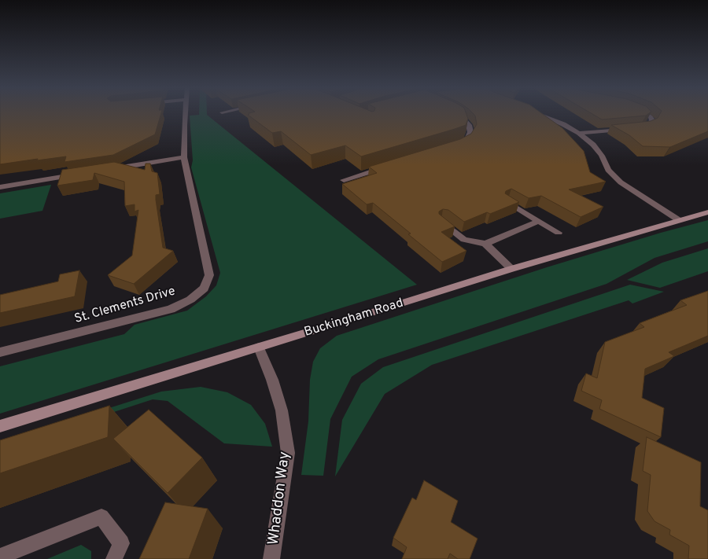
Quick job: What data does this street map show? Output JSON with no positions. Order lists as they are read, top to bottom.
{
  "streets": {
    "main road": ["Buckingham Road"],
    "street": ["St. Clements Drive", "Whaddon Way"]
  },
  "crossings": [
    ["Buckingham Road", "Whaddon Way"]
  ]
}
